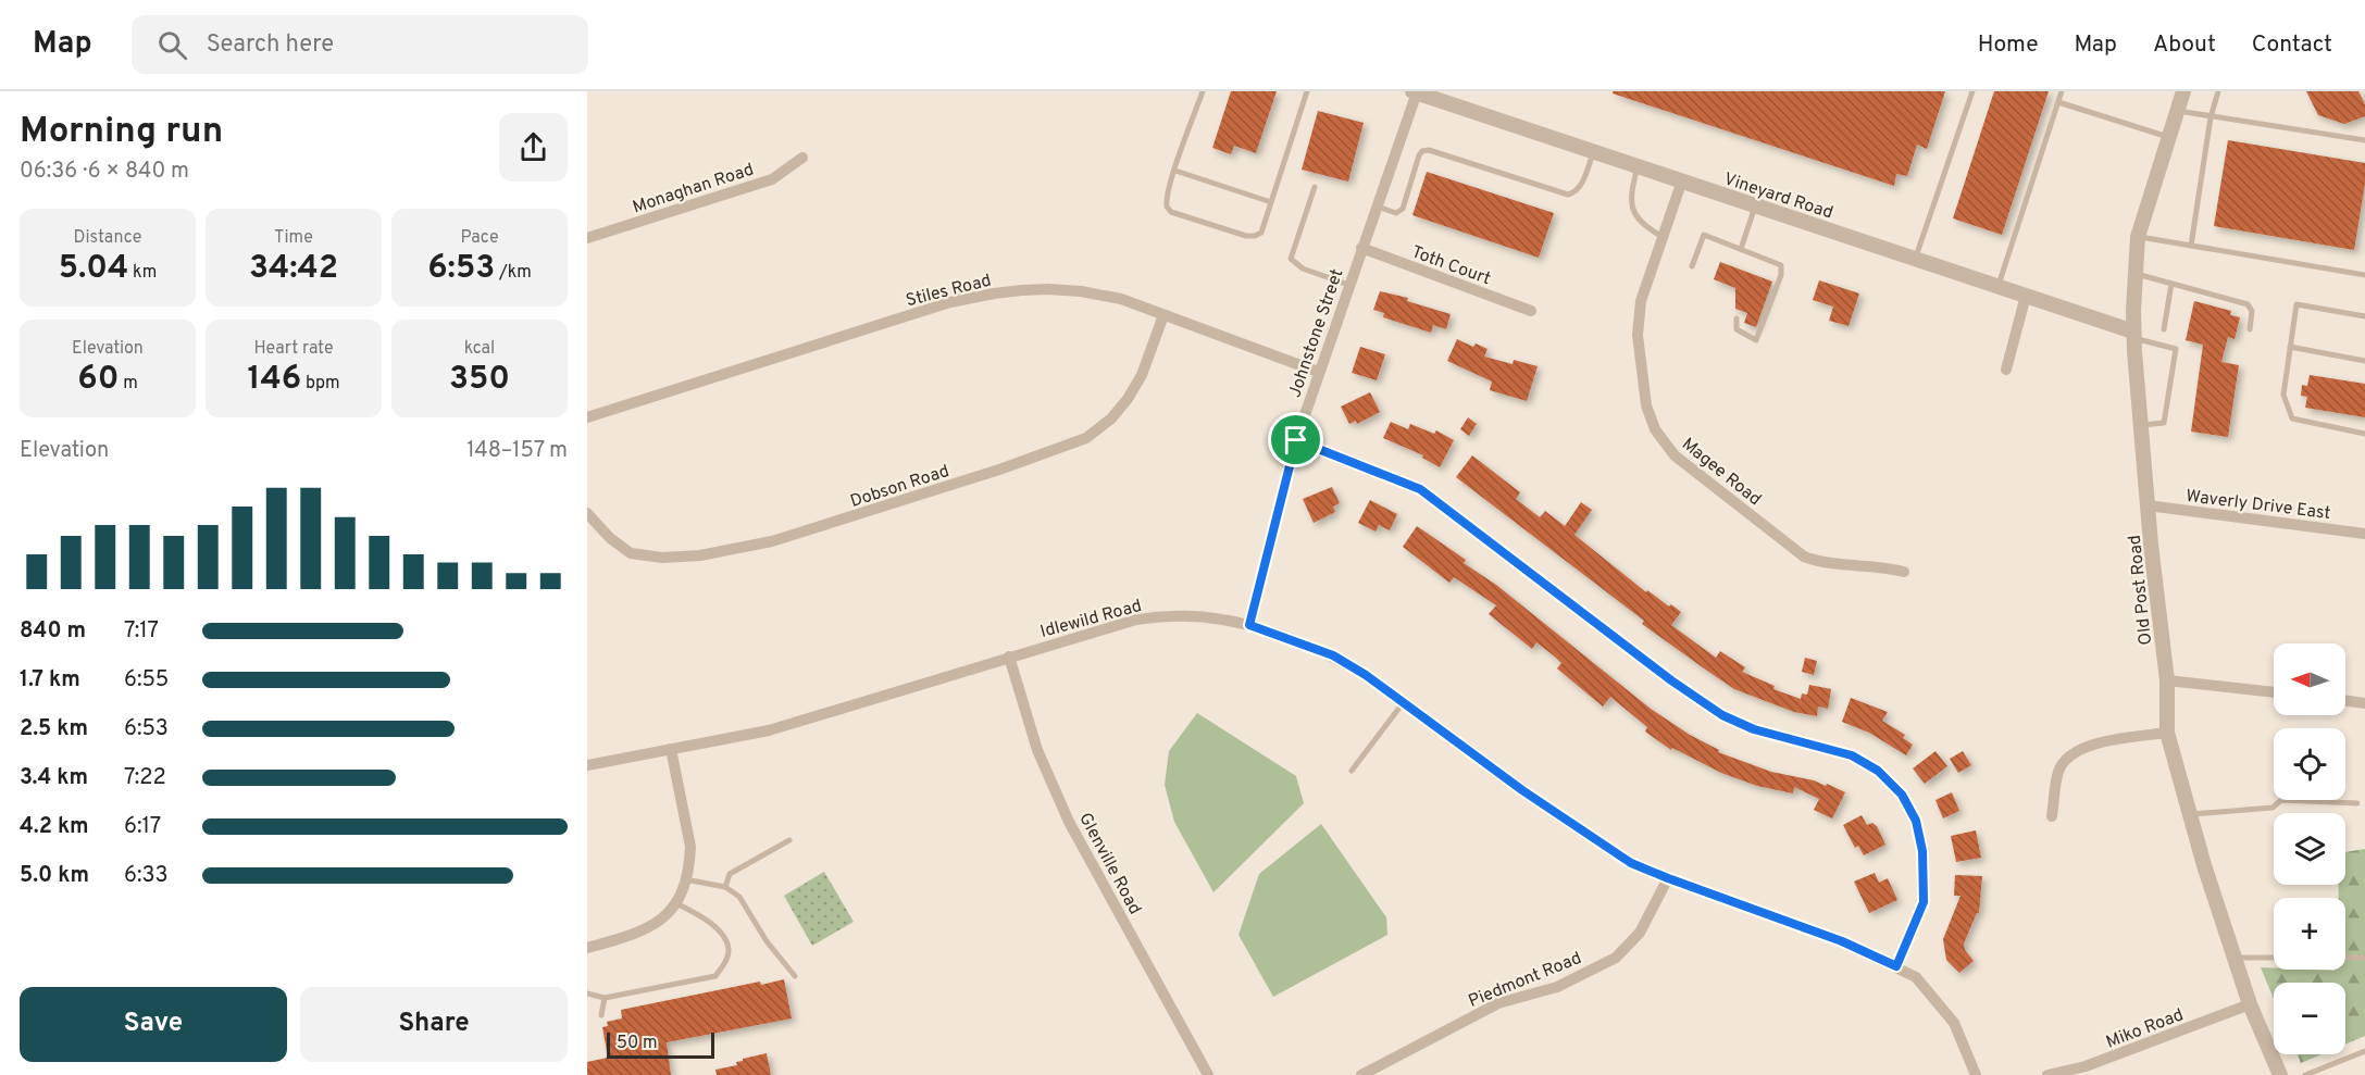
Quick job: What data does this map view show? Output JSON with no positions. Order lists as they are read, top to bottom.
{
  "streets": {
    "street": [
      "Monaghan Road",
      "Vineyard Road",
      "Toth Court",
      "Stiles Road",
      "Johnstone Street",
      "Magee Road",
      "Dobson Road",
      "Waverly Drive East",
      "Old Post Road",
      "Idlewild Road",
      "Glenville Road",
      "Piedmont Road",
      "Miko Road"
    ]
  },
  "crossings": [
    ["Vineyard Road", "Johnstone Street"],
    ["Vineyard Road", "Magee Road"],
    ["Vineyard Road", "Old Post Road"],
    ["Toth Court", "Johnstone Street"],
    ["Stiles Road", "Johnstone Street"],
    ["Stiles Road", "Dobson Road"],
    ["Johnstone Street", "Idlewild Road"],
    ["Waverly Drive East", "Old Post Road"],
    ["Old Post Road", "Miko Road"],
    ["Idlewild Road", "Glenville Road"],
    ["Idlewild Road", "Piedmont Road"]
  ],
  "scale_bar": "50 m",
  "north": "left",
  "page": {
    "header": "Map",
    "search": "Search here",
    "nav": [
      "Home",
      "Map",
      "About",
      "Contact"
    ],
    "heading": ["Morning run", "06:36 · 6 × 840 m"],
    "stats": [
      ["Distance", "5.04 km"],
      ["Time", "34:42"],
      ["Pace", "6:53 /km"],
      ["Elevation", "60 m"],
      ["Heart rate", "146 bpm"],
      ["kcal", "350"]
    ],
    "chart": ["Elevation", "148–157 m"],
    "list": [
      {
        "name": "840 m",
        "note": "7:17"
      },
      {
        "name": "1.7 km",
        "note": "6:55"
      },
      {
        "name": "2.5 km",
        "note": "6:53"
      },
      {
        "name": "3.4 km",
        "note": "7:22"
      },
      {
        "name": "4.2 km",
        "note": "6:17"
      },
      {
        "name": "5.0 km",
        "note": "6:33"
      }
    ],
    "map_buttons": ["+", "−"],
    "buttons": ["Save", "Share"],
    "scale": "50 m"
  }
}
